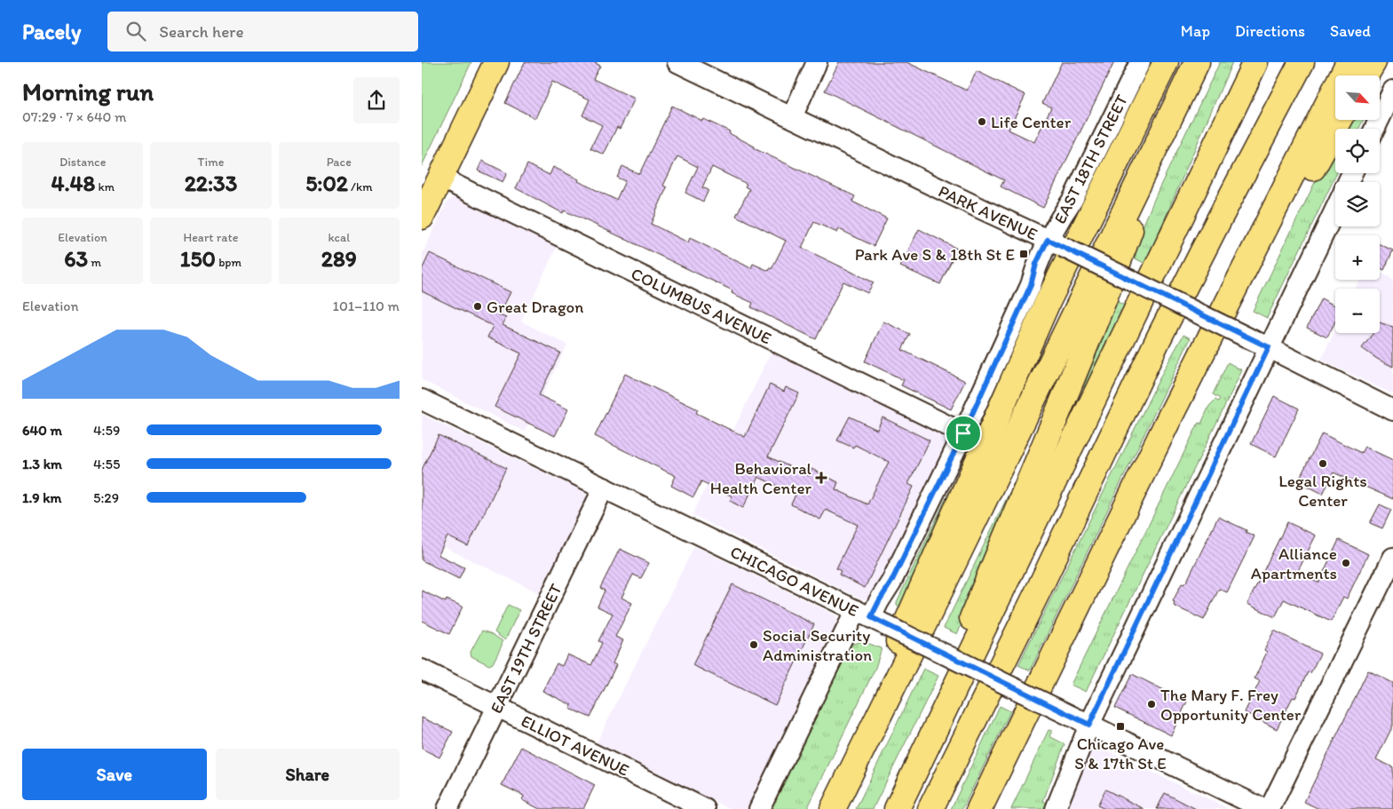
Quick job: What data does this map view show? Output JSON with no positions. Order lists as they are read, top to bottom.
{
  "streets": {
    "street": [
      "EAST 18TH STREET",
      "PARK AVENUE",
      "COLUMBUS AVENUE",
      "CHICAGO AVENUE",
      "EAST 19TH STREET",
      "ELLIOT AVENUE"
    ]
  },
  "crossings": [
    ["EAST 18TH STREET", "PARK AVENUE"],
    ["EAST 18TH STREET", "COLUMBUS AVENUE"],
    ["EAST 18TH STREET", "CHICAGO AVENUE"],
    ["CHICAGO AVENUE", "EAST 19TH STREET"],
    ["EAST 19TH STREET", "ELLIOT AVENUE"]
  ],
  "places": {
    "other": [
      "Life Center",
      "Great Dragon",
      "Legal Rights Center",
      "Alliance Apartments",
      "Social Security Administration",
      "The Mary F. Frey Opportunity Center"
    ],
    "transit": ["Park Ave S & 18th St E", "Chicago Ave S & 17th St E"],
    "health": ["Behavioral Health Center"]
  },
  "north": "bottom right",
  "page": {
    "header": "Pacely",
    "search": "Search here",
    "nav": ["Map", "Directions", "Saved"],
    "heading": ["Morning run", "07:29 · 7 × 640 m"],
    "map_buttons": ["+", "−"],
    "stats": [
      ["Distance", "4.48 km"],
      ["Time", "22:33"],
      ["Pace", "5:02 /km"],
      ["Elevation", "63 m"],
      ["Heart rate", "150 bpm"],
      ["kcal", "289"]
    ],
    "chart": ["Elevation", "101–110 m"],
    "list": [
      {
        "name": "640 m",
        "note": "4:59"
      },
      {
        "name": "1.3 km",
        "note": "4:55"
      },
      {
        "name": "1.9 km",
        "note": "5:29"
      }
    ],
    "buttons": ["Save", "Share"]
  }
}
